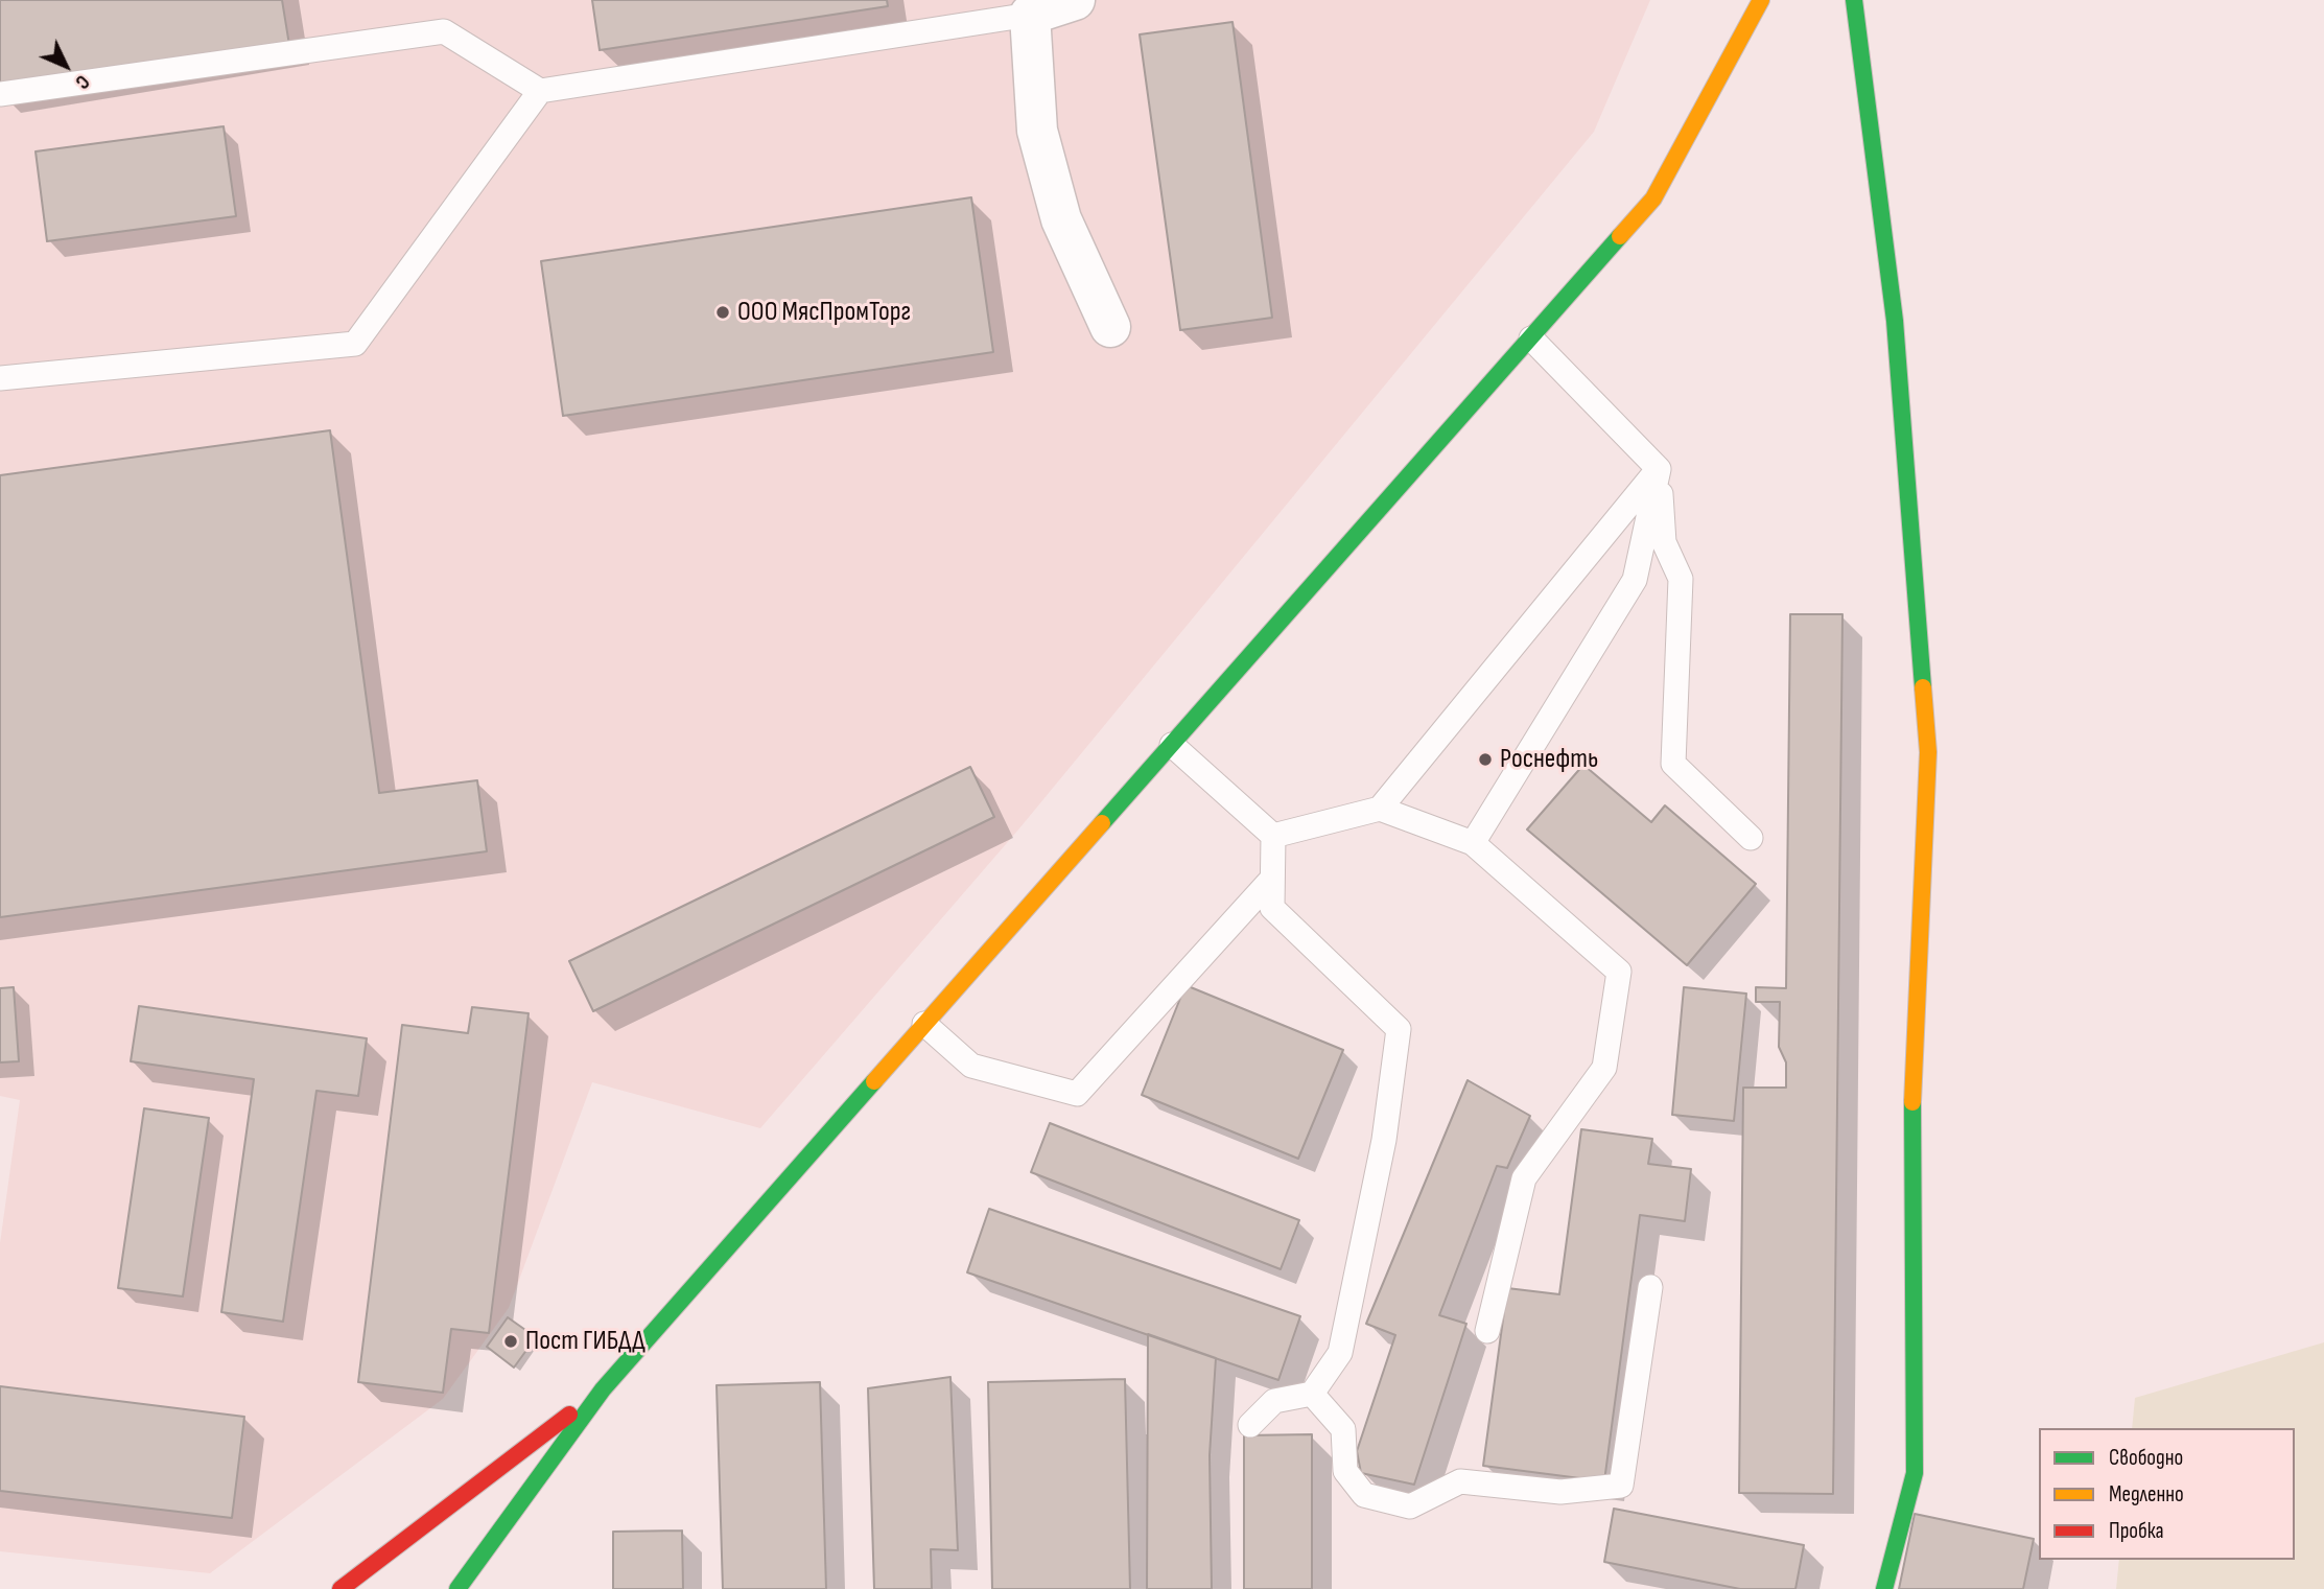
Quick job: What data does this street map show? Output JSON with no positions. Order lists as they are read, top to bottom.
{
  "places": ["ООО МясПромТорг", "Роснефть", "Пост ГИБДД"],
  "legend": ["Свободно", "Медленно", "Пробка"],
  "north": "bottom right"
}
